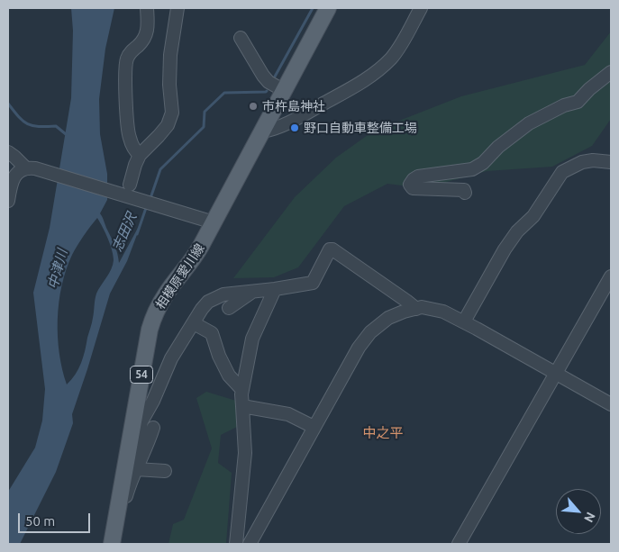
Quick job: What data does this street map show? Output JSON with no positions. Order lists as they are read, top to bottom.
{
  "streets": {
    "main road": ["相模原愛川線", "54"]
  },
  "districts": ["中之平"],
  "water": ["志田沢", "中津川"],
  "places": ["市杵島神社", "野口自動車整備工場"],
  "scale_bar": "50 m",
  "north": "bottom right"
}
